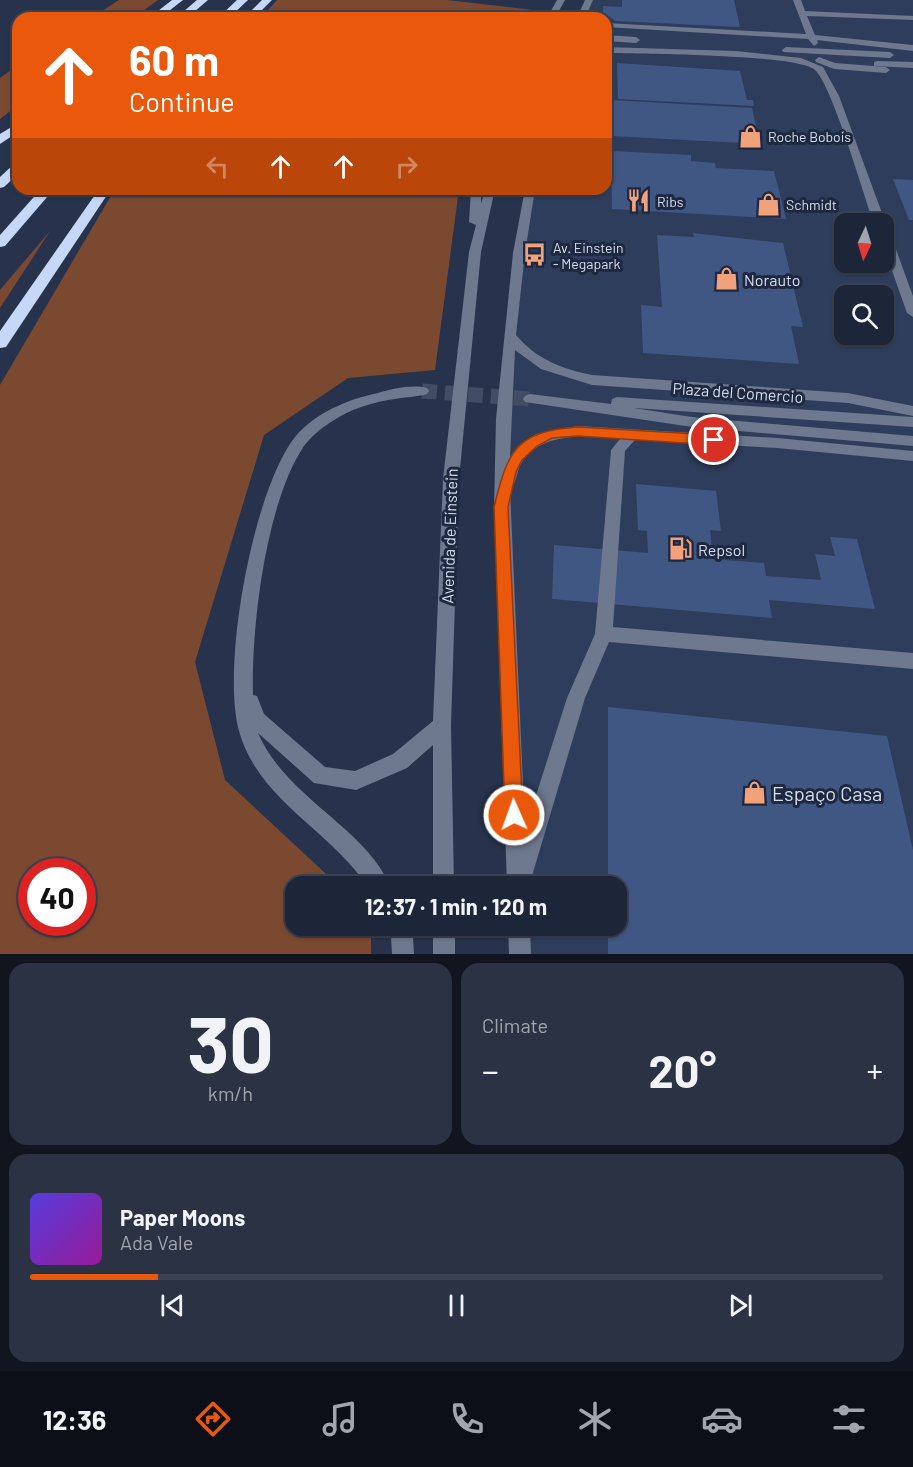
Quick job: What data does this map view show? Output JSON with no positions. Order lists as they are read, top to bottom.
{
  "streets": {
    "street": ["Plaza del Comercio", "Avenida de Einstein"]
  },
  "places": {
    "shop": [
      "Roche Bobois",
      "Schmidt",
      "Norauto",
      "Espaço Casa"
    ],
    "restaurant": ["Ribs"],
    "bus stop": ["Av. Einstein - Megapark"],
    "fuel station": ["Repsol"]
  },
  "north": "bottom",
  "page": {
    "turn": ["60 m", "Continue"],
    "limit": "40",
    "trip": "12:37 · 1 min · 120 m",
    "tile": [
      ["30", "km/h"],
      "Climate"
    ],
    "heat": ["−", "20°", "+"],
    "song": ["Paper Moons", "Ada Vale"],
    "tabs": "12:36"
  }
}
